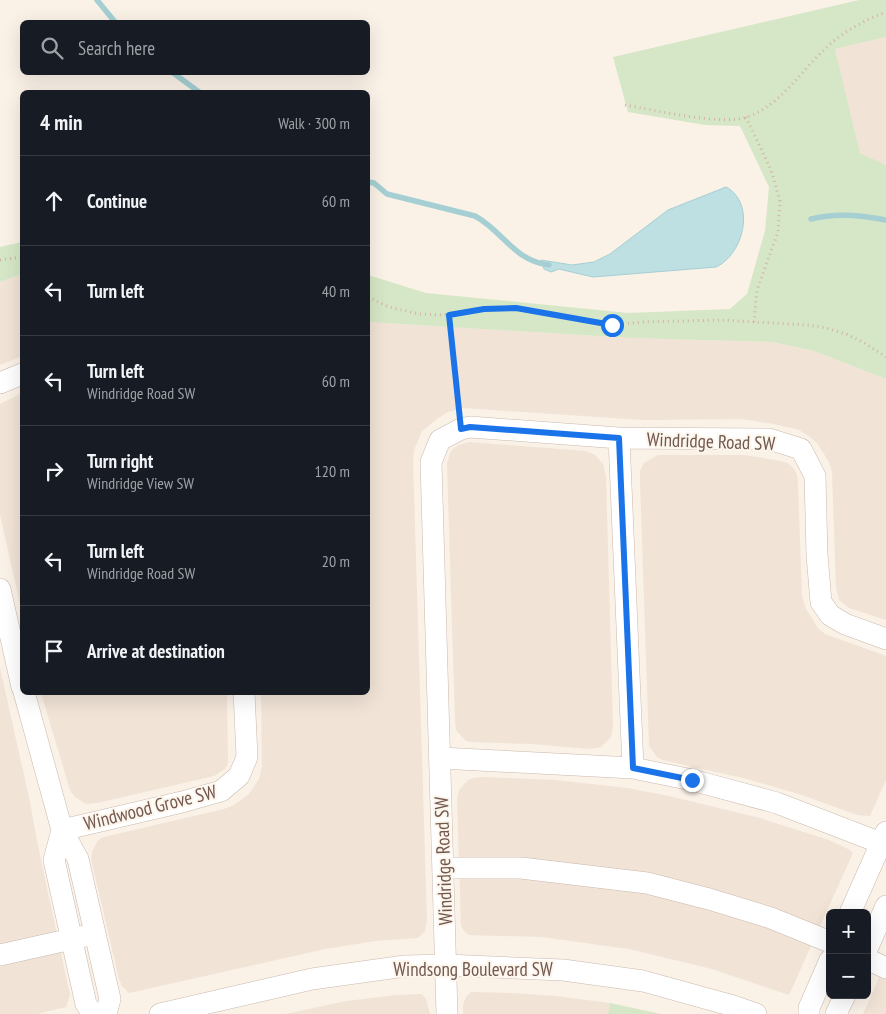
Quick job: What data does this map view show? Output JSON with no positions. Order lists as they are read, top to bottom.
{
  "streets": {
    "street": ["Windridge Road SW", "Windwood Grove SW", "Windsong Boulevard SW"]
  },
  "crossings": [
    ["Windridge Road SW", "Windsong Boulevard SW"]
  ],
  "page": {
    "search": "Search here",
    "heading": ["4 min", "Walk · 300 m"],
    "list": [
      ["Continue", "60 m"],
      ["Turn left", "40 m"],
      ["Turn left", "Windridge Road SW", "60 m"],
      ["Turn right", "Windridge View SW", "120 m"],
      ["Turn left", "Windridge Road SW", "20 m"],
      "Arrive at destination"
    ],
    "map_buttons": ["+", "−"]
  }
}
